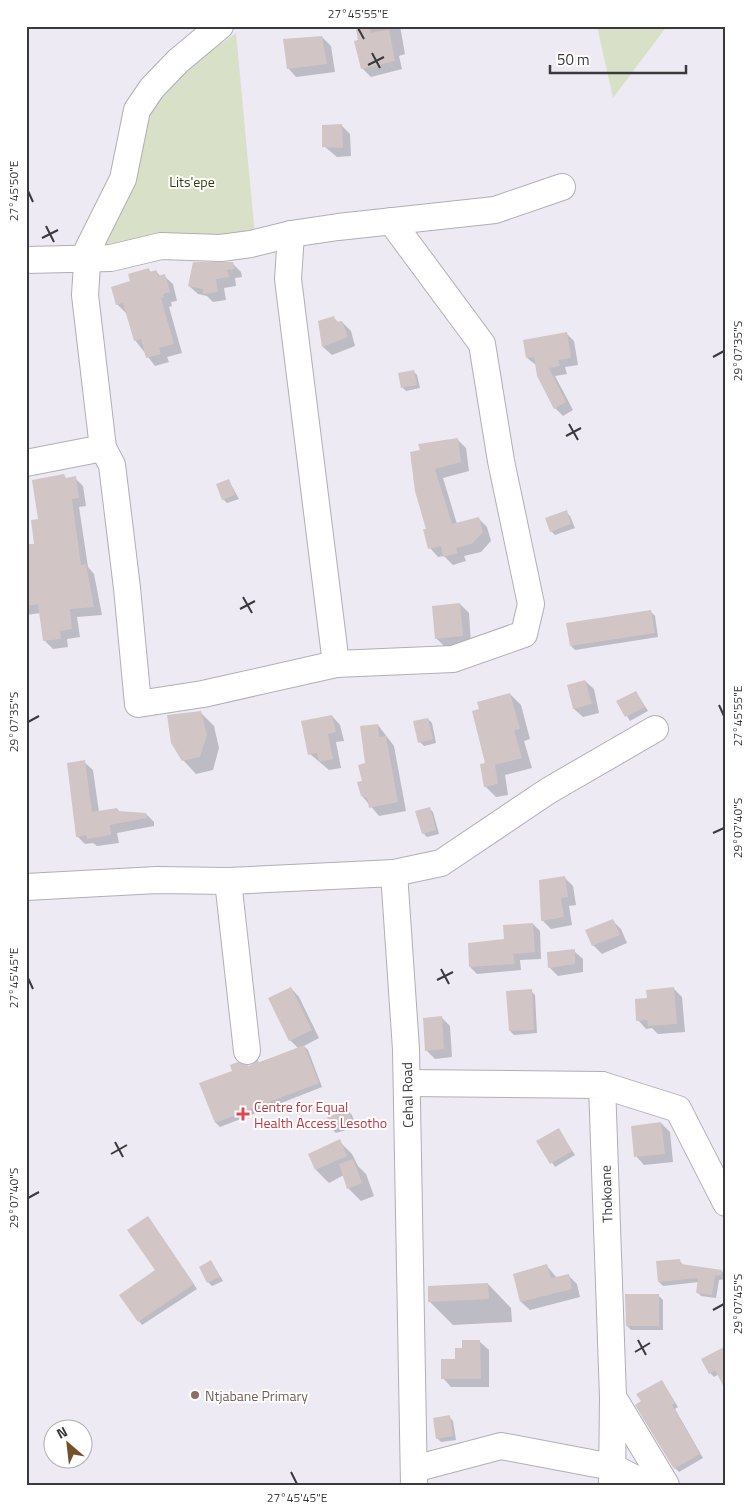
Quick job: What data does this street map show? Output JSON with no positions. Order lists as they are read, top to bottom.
{
  "streets": {
    "street": ["Cehal Road", "Thokoane"]
  },
  "parks": ["Lits'epe"],
  "places": {
    "health": ["Centre for Equal Health Access Lesotho"],
    "other": ["Ntjabane Primary"]
  },
  "scale_bar": "50 m",
  "north": "top left",
  "coordinates": [
    "27°45'55\"E",
    "27°45'50\"E",
    "29°07'35\"S",
    "29°07'40\"S",
    "27°45'45\"E",
    "29°07'45\"S"
  ]
}
